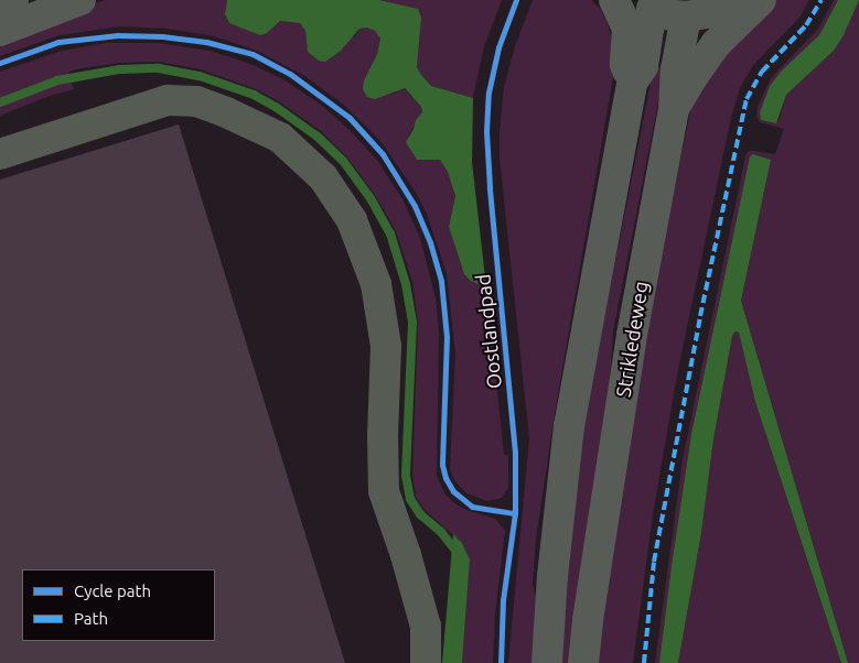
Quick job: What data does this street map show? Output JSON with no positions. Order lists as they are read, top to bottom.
{
  "streets": {
    "main road": ["Strikledeweg"],
    "cycle path": ["Oostlandpad"]
  },
  "legend": ["Cycle path", "Path"]
}
